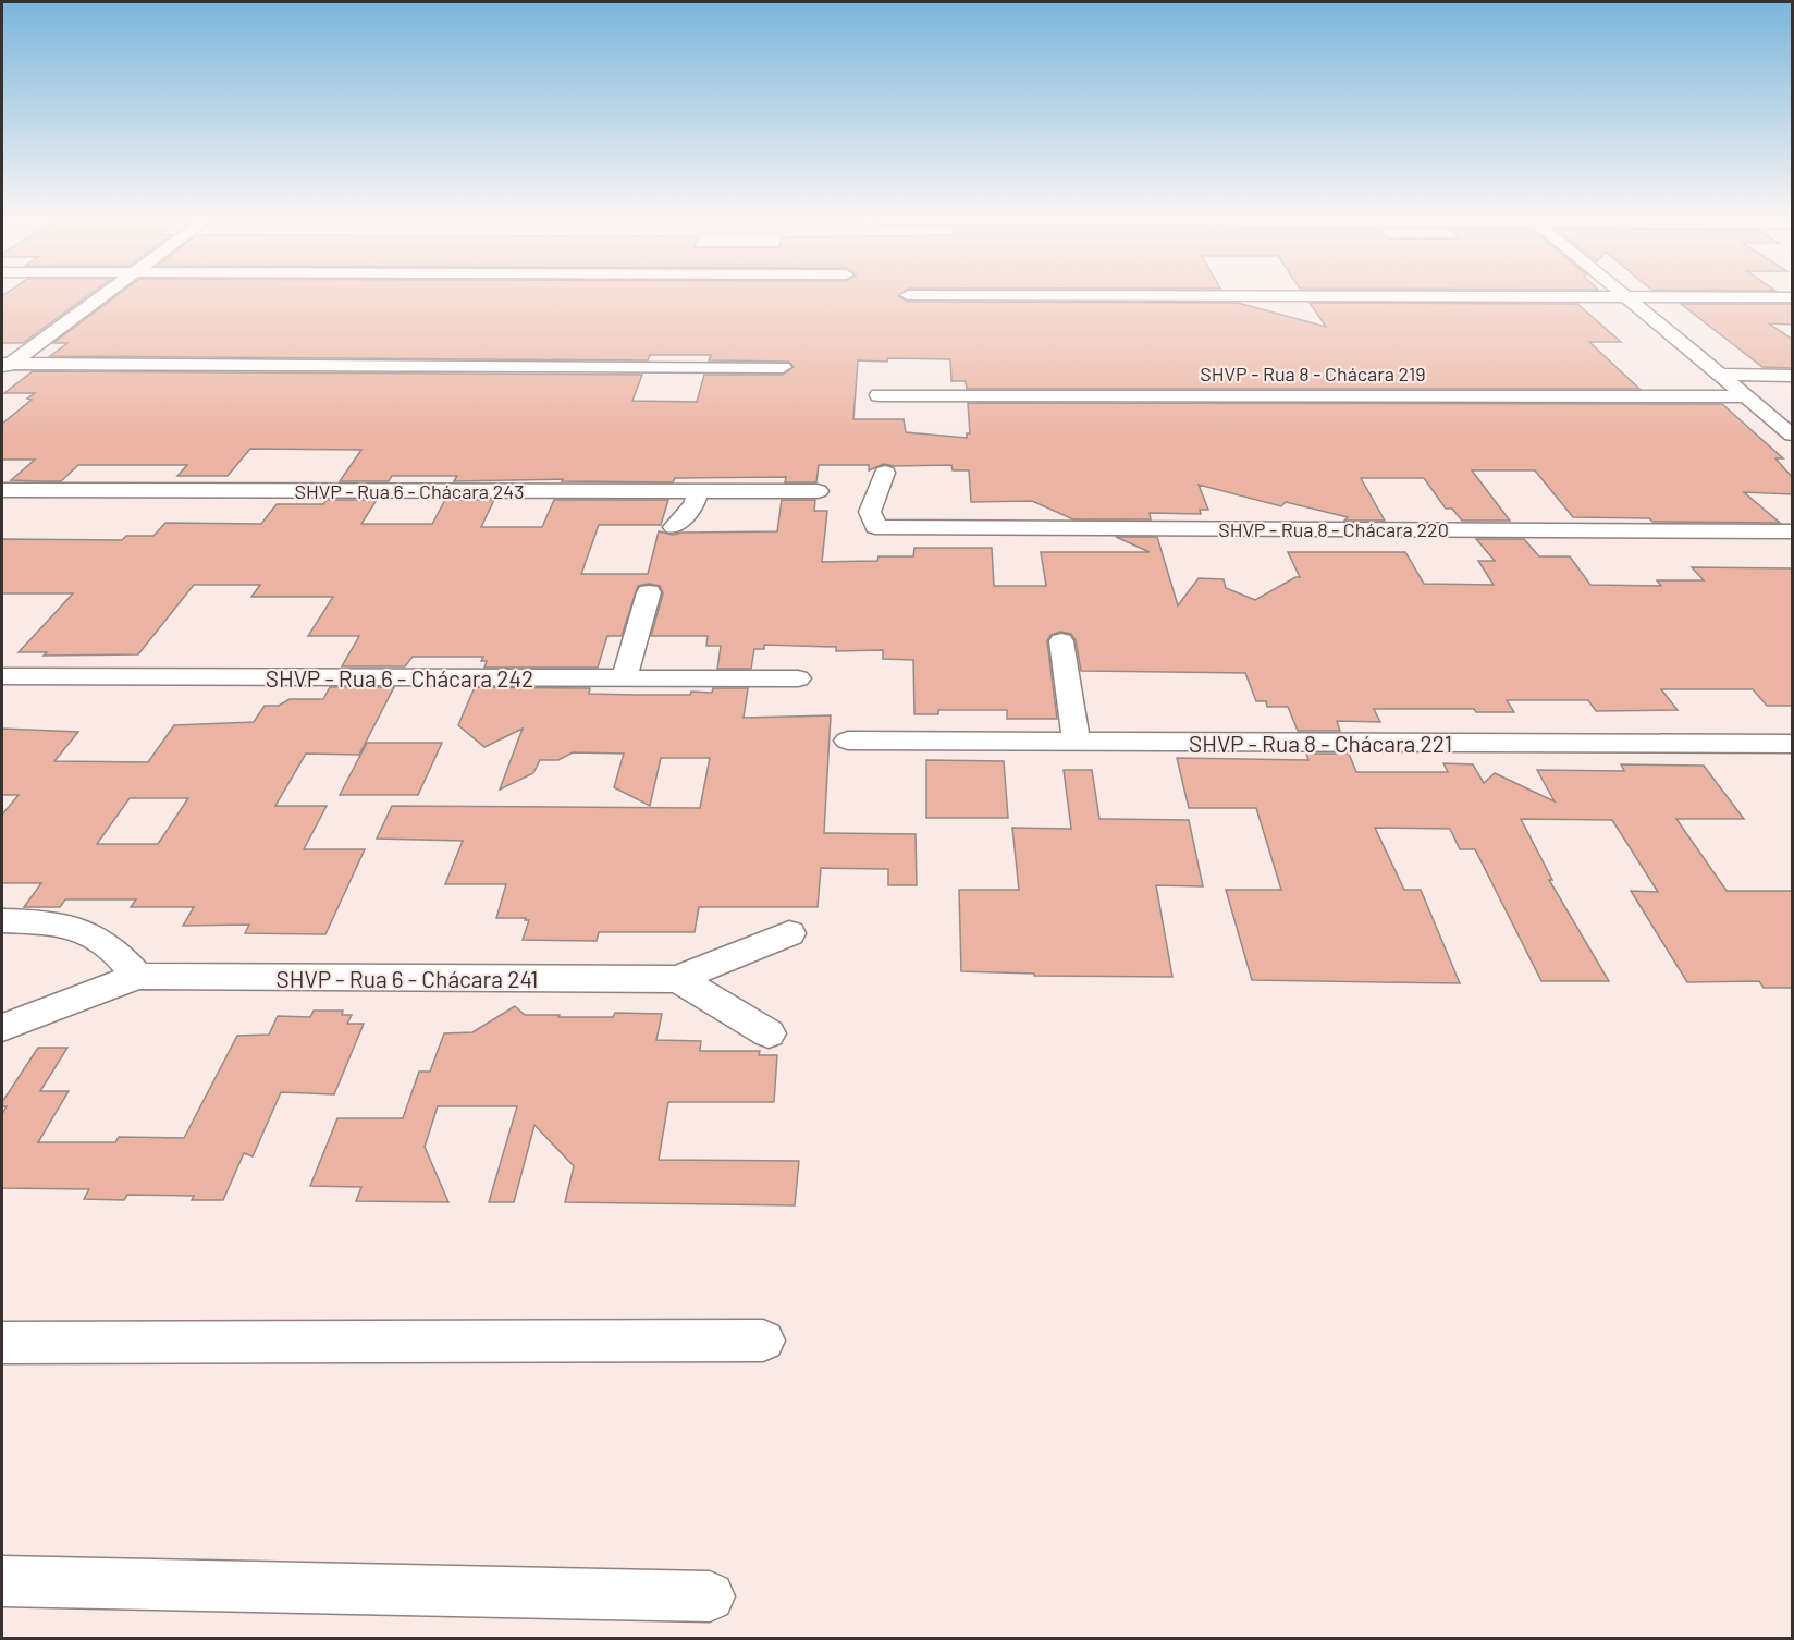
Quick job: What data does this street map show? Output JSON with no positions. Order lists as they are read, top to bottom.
{
  "streets": {
    "street": [
      "SHVP - Rua 8 - Chácara 219",
      "SHVP - Rua 6 - Chácara 243",
      "SHVP - Rua 8 - Chácara 220",
      "SHVP - Rua 6 - Chácara 242",
      "SHVP - Rua 8 - Chácara 221",
      "SHVP - Rua 6 - Chácara 241"
    ]
  }
}
